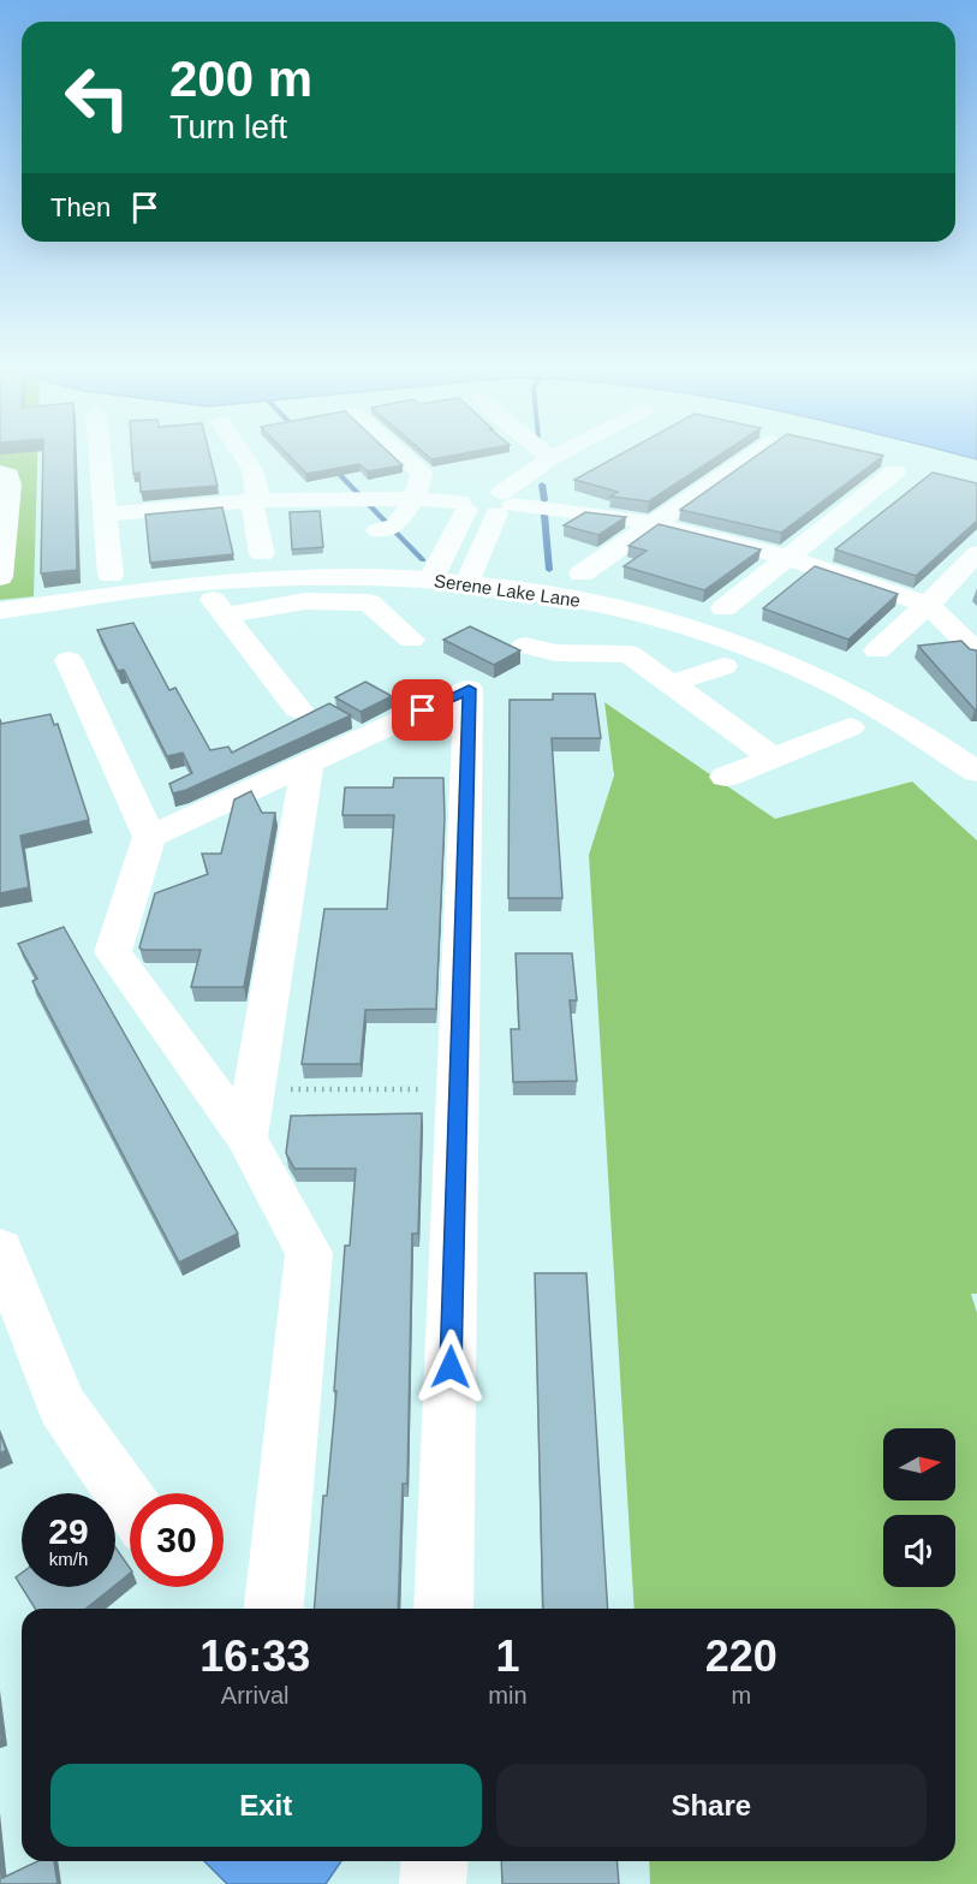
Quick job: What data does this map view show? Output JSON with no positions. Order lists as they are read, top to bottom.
{
  "streets": {
    "street": ["Serene Lake Lane"]
  },
  "north": "right",
  "page": {
    "turn": ["200 m", "Turn left"],
    "then": "Then",
    "speed": "29 km/h",
    "limit": "30",
    "eta": [
      "16:33",
      "Arrival",
      "1",
      "min",
      "220",
      "m"
    ],
    "buttons": ["Exit", "Share"]
  }
}
